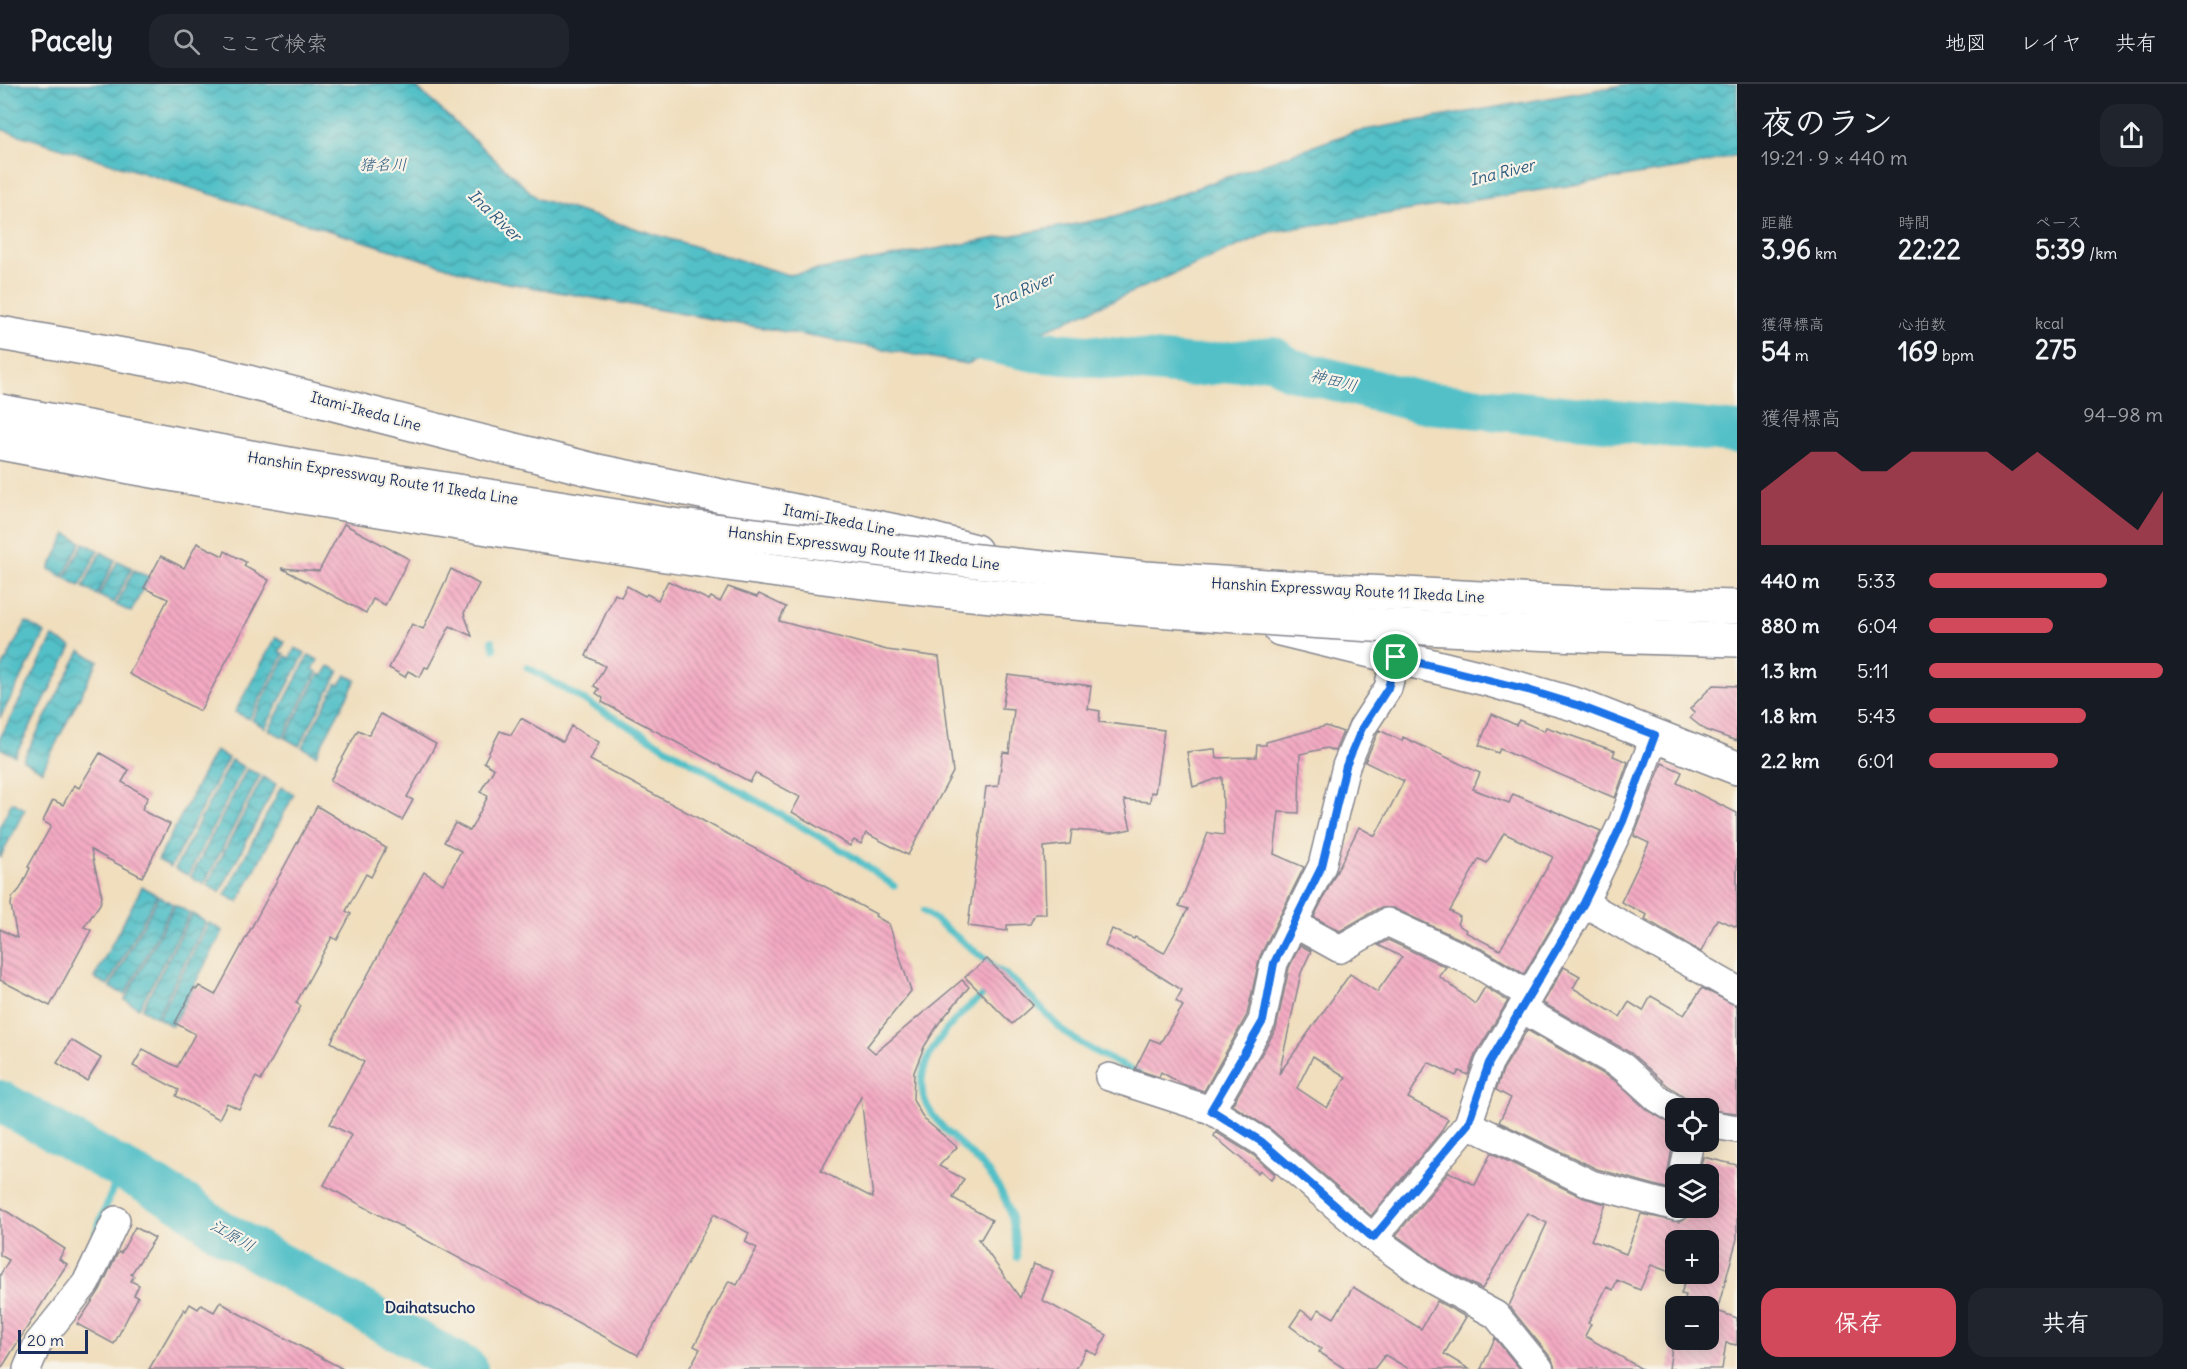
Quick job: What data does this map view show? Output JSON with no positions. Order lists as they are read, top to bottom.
{
  "streets": {
    "main road": ["Itami-Ikeda Line", "Hanshin Expressway Route 11 Ikeda Line"]
  },
  "crossings": [
    ["Itami-Ikeda Line", "Hanshin Expressway Route 11 Ikeda Line"]
  ],
  "districts": ["Daihatsucho"],
  "water": [
    "猪名川",
    "Ina River",
    "神田川",
    "江原川"
  ],
  "scale_bar": "20 m",
  "page": {
    "header": "Pacely",
    "search": "ここで検索",
    "nav": ["地図", "レイヤ", "共有"],
    "heading": ["夜のラン", "19:21 · 9 × 440 m"],
    "stats": [
      ["距離", "3.96 km"],
      ["時間", "22:22"],
      ["ペース", "5:39 /km"],
      ["獲得標高", "54 m"],
      ["心拍数", "169 bpm"],
      ["kcal", "275"]
    ],
    "chart": ["獲得標高", "94–98 m"],
    "list": [
      {
        "name": "440 m",
        "note": "5:33"
      },
      {
        "name": "880 m",
        "note": "6:04"
      },
      {
        "name": "1.3 km",
        "note": "5:11"
      },
      {
        "name": "1.8 km",
        "note": "5:43"
      },
      {
        "name": "2.2 km",
        "note": "6:01"
      }
    ],
    "map_buttons": ["+", "−"],
    "buttons": ["保存", "共有"],
    "scale": "20 m"
  }
}
